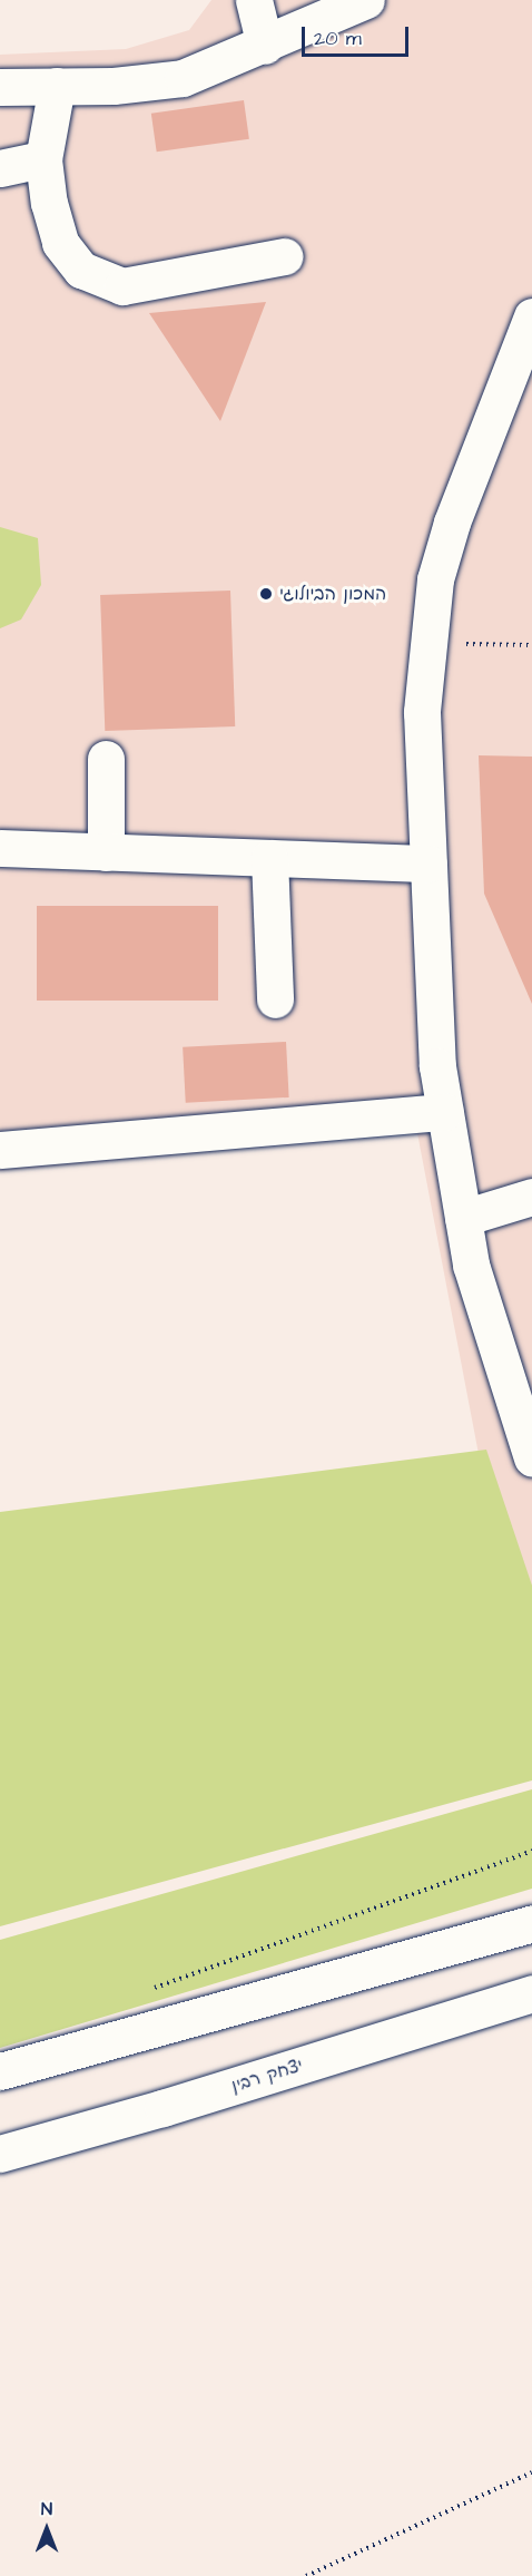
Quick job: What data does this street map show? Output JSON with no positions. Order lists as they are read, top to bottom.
{
  "streets": {
    "street": ["יצחק רבין"]
  },
  "places": ["המכון הביולוגי"],
  "scale_bar": "20 m",
  "north": "top"
}
